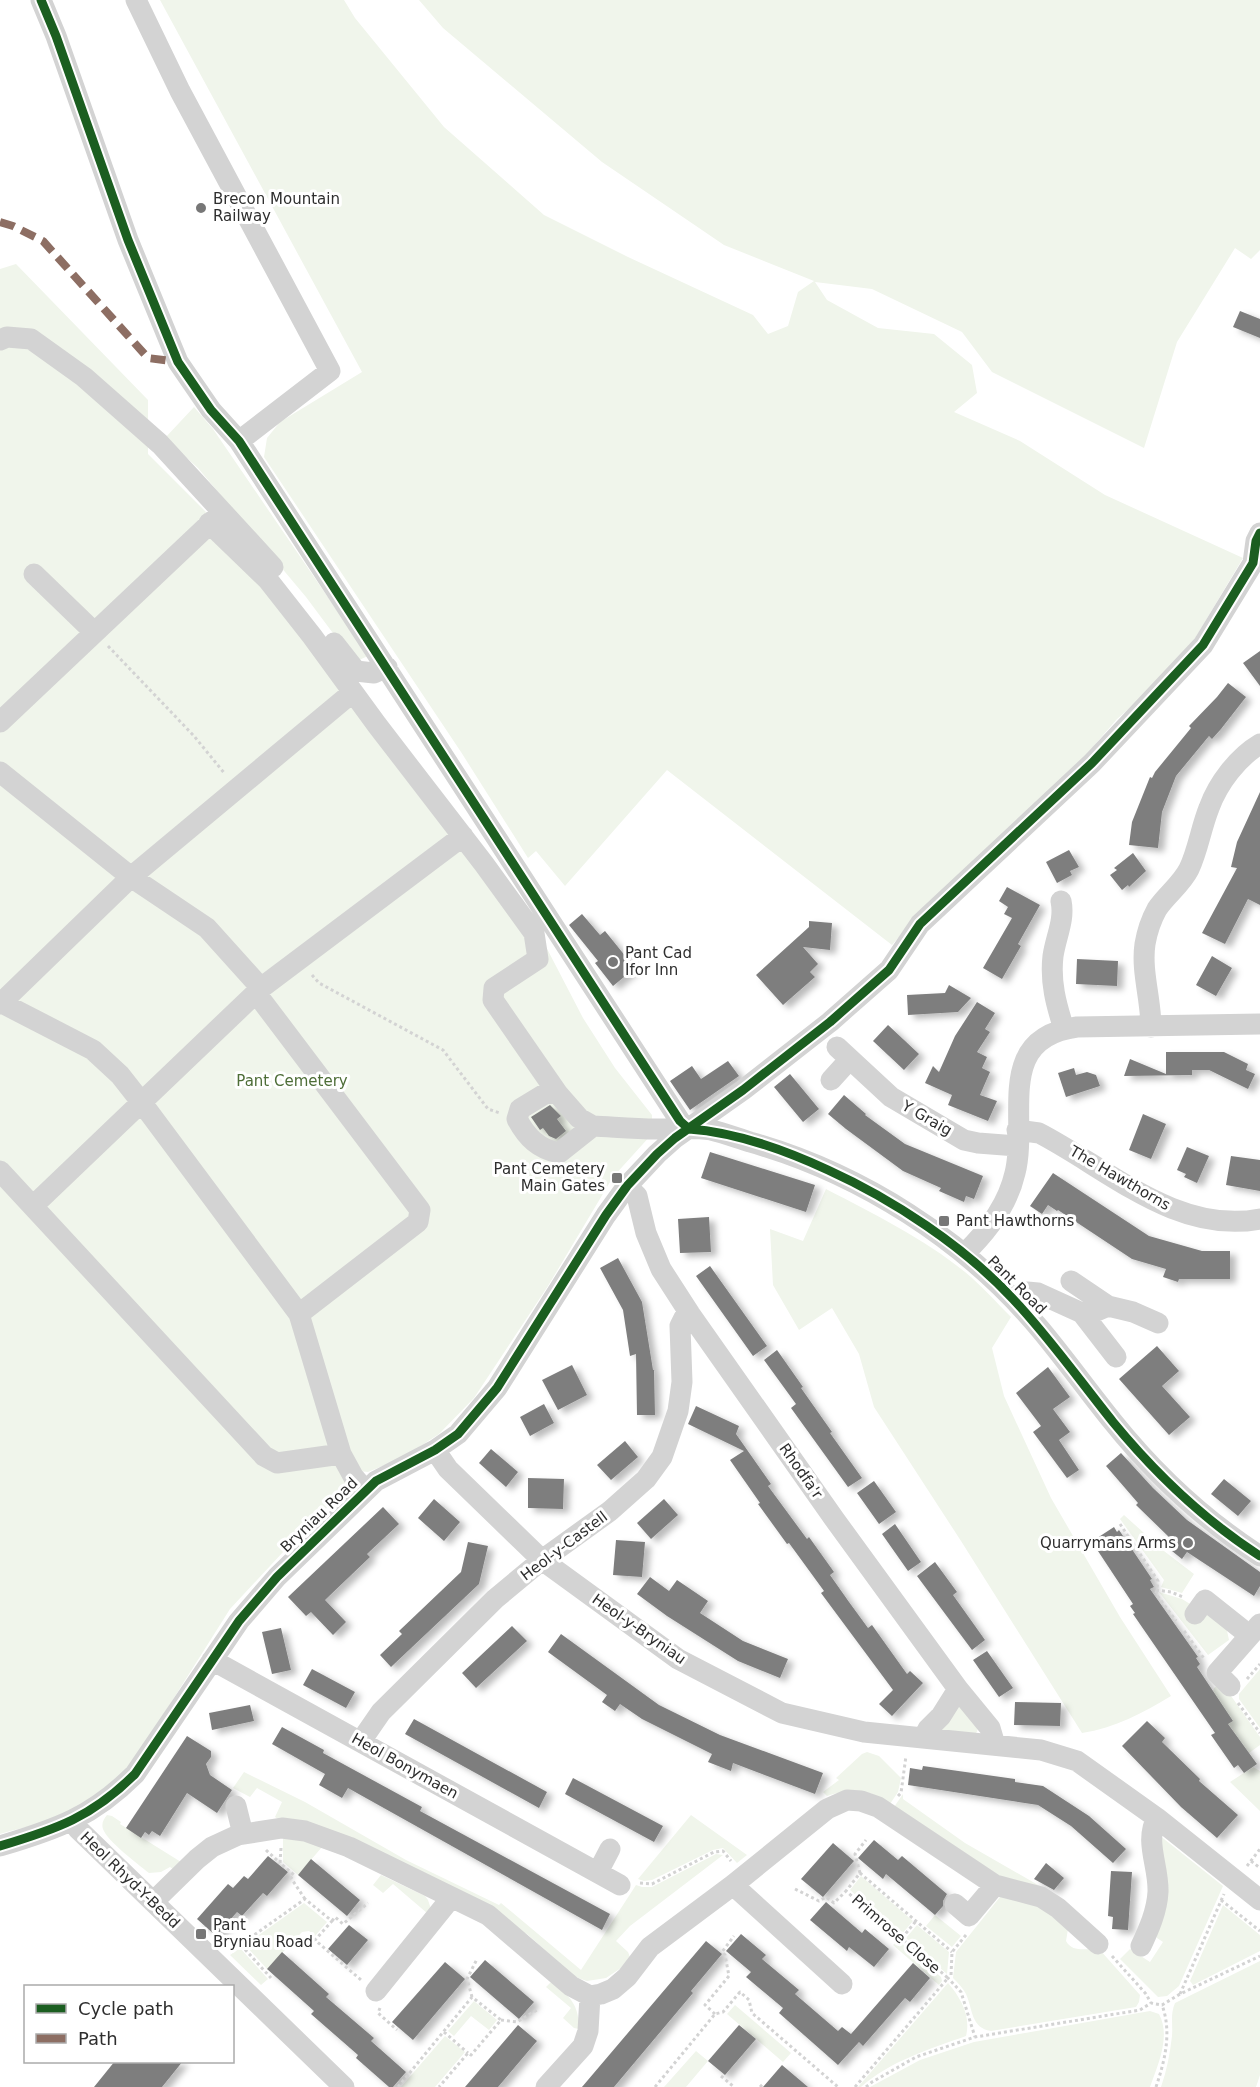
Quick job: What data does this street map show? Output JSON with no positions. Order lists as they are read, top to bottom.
{
  "streets": {
    "street": [
      "Y Graig",
      "The Hawthorns",
      "Pant Road",
      "Rhodfa'r",
      "Bryniau Road",
      "Heol-y-Castell",
      "Heol-y-Bryniau",
      "Heol Bonymaen",
      "Heol Rhyd-Y-Bedd"
    ],
    "path": ["Primrose Close"]
  },
  "crossings": [
    ["Y Graig", "The Hawthorns"],
    ["Pant Road", "Bryniau Road"],
    ["Rhodfa'r", "Bryniau Road"],
    ["Rhodfa'r", "Heol-y-Castell"],
    ["Rhodfa'r", "Heol-y-Bryniau"],
    ["Bryniau Road", "Heol-y-Bryniau"],
    ["Bryniau Road", "Heol Bonymaen"],
    ["Bryniau Road", "Heol Rhyd-Y-Bedd"],
    ["Heol-y-Castell", "Heol-y-Bryniau"],
    ["Heol-y-Castell", "Heol Bonymaen"]
  ],
  "parks": ["Pant Cemetery"],
  "places": {
    "other": ["Brecon Mountain Railway", "Pant Cad Ifor Inn", "Quarrymans Arms"],
    "transit": ["Pant Cemetery Main Gates", "Pant Hawthorns", "Pant Bryniau Road"]
  },
  "legend": ["Cycle path", "Path"]
}
